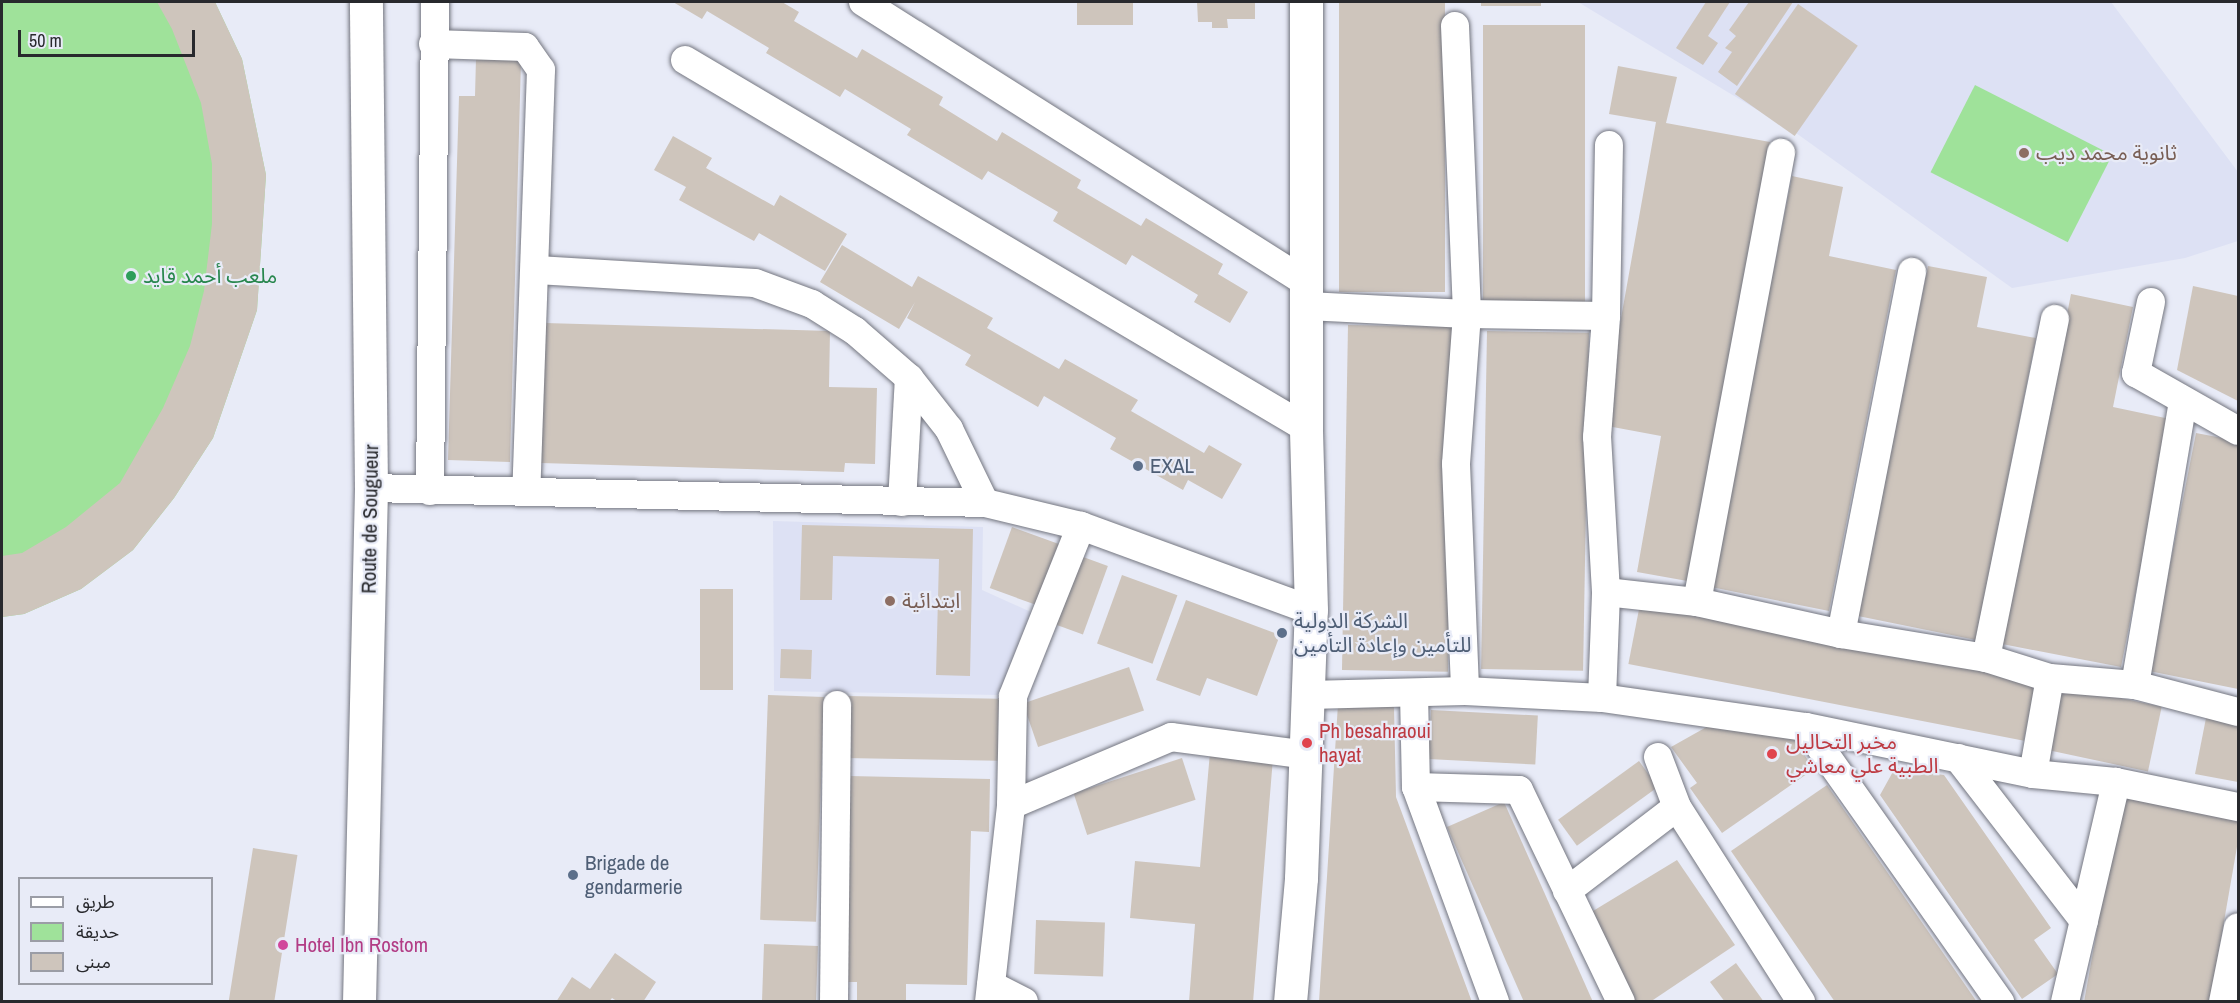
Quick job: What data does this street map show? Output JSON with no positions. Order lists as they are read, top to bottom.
{
  "streets": {
    "main road": ["Route de Sougueur"]
  },
  "places": [
    "ثانوية محمد ديب",
    "ملعب أحمد قايد",
    "EXAL",
    "ابتدائية",
    "الشركة الدولية للتأمين وإعادة التأمين",
    "Ph besahraoui hayat",
    "مخبر التحاليل الطبية علي معاشي",
    "Brigade de gendarmerie",
    "Hotel Ibn Rostom"
  ],
  "legend": ["طريق", "حديقة", "مبنى"],
  "scale_bar": "50 m"
}
